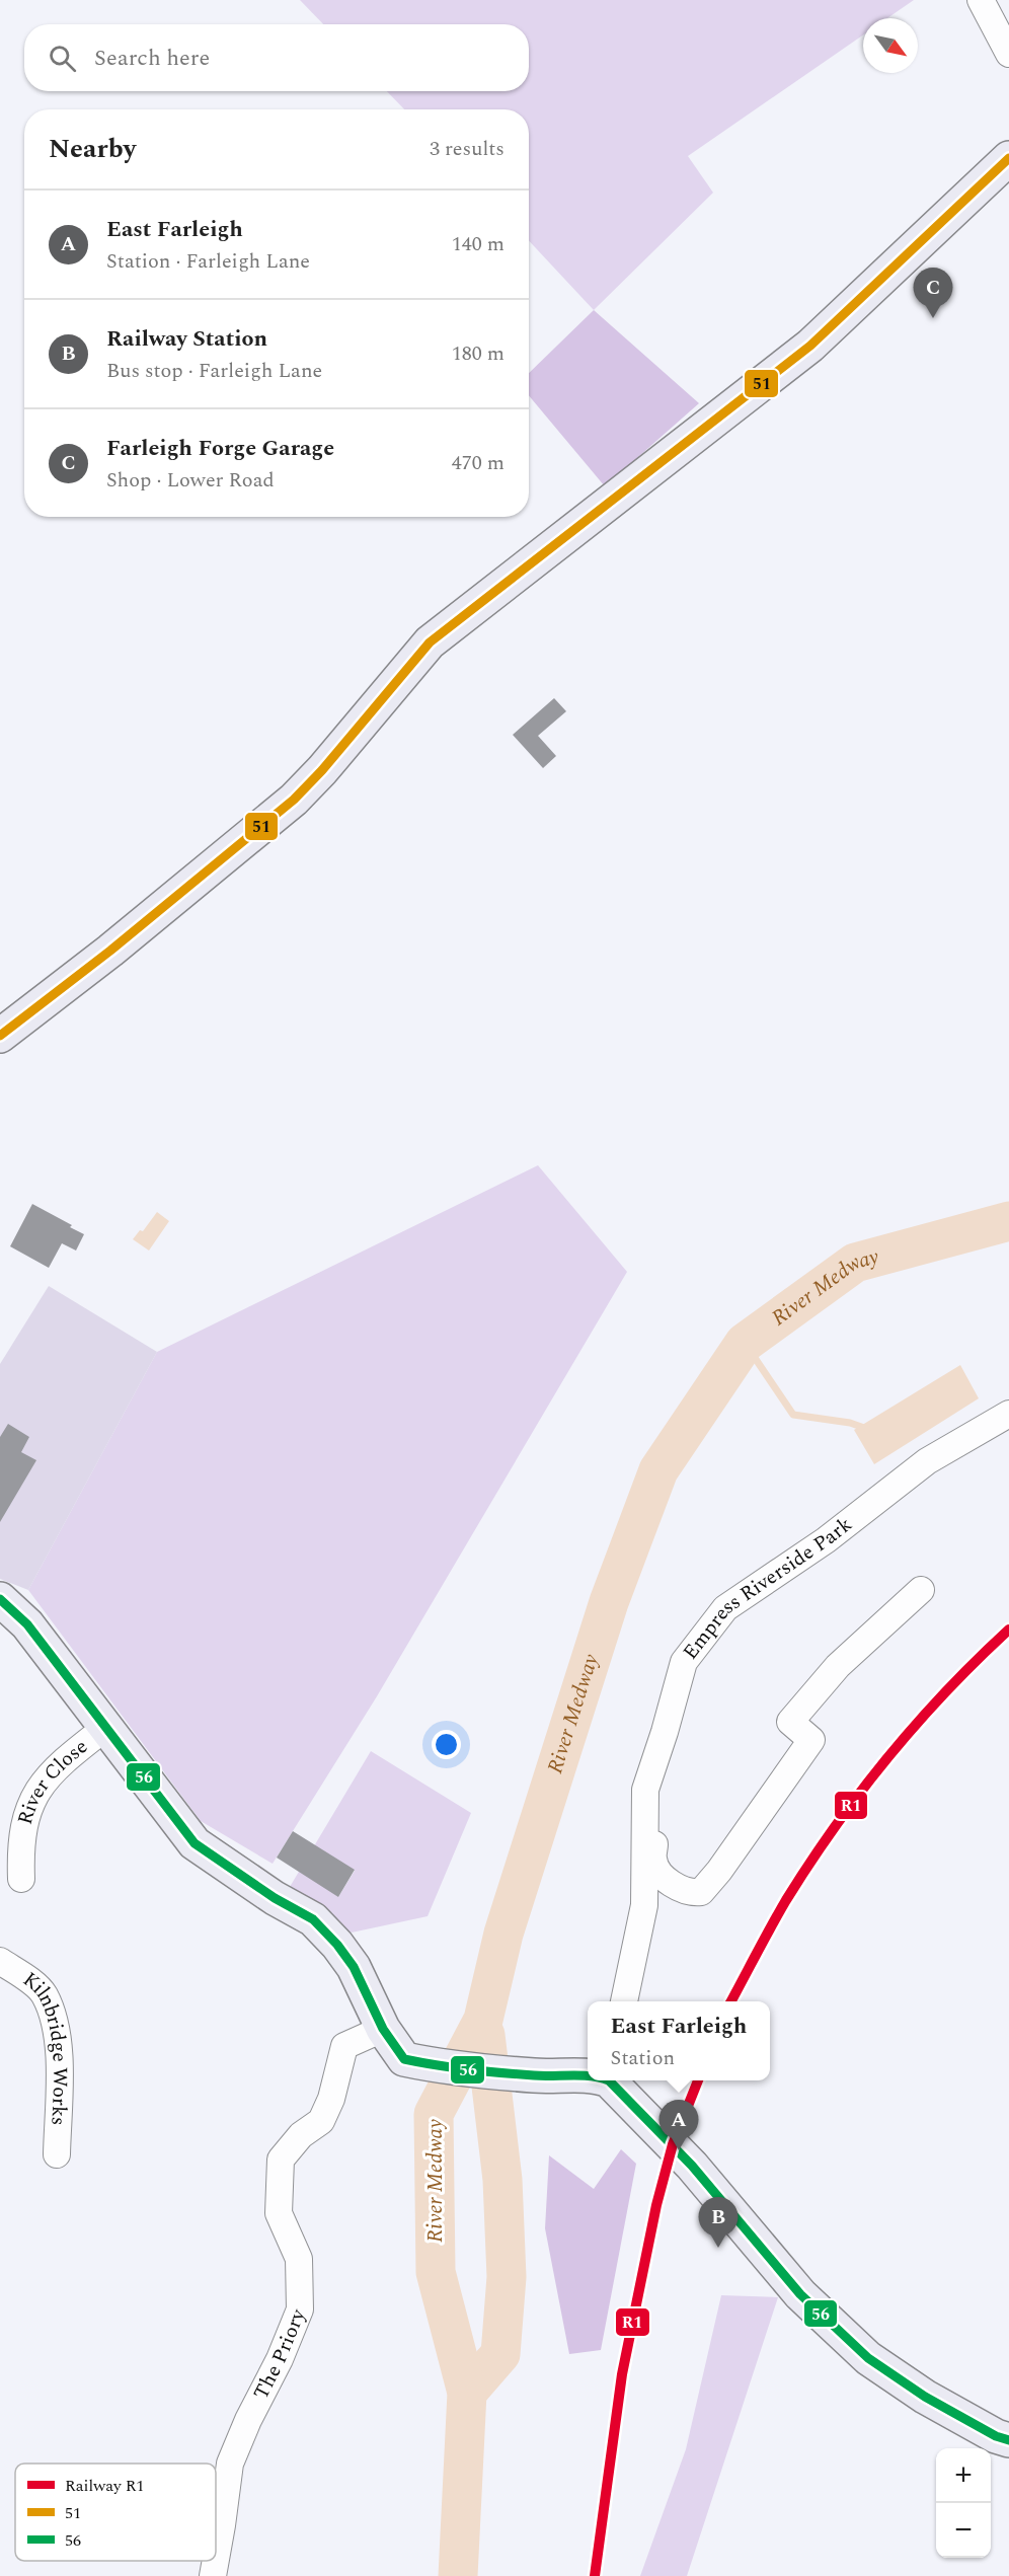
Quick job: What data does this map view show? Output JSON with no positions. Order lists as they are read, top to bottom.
{
  "streets": {
    "street": [
      "Empress Riverside Park",
      "River Close",
      "Kilnbridge Works",
      "The Priory"
    ]
  },
  "water": ["River Medway"],
  "lines": ["transit line 51", "transit line 56", "rail line R1"],
  "legend": ["Railway R1", "51", "56"],
  "north": "bottom right",
  "page": {
    "search": "Search here",
    "heading": ["Nearby", "3 results"],
    "list": [
      {
        "mark": "A",
        "name": "East Farleigh",
        "note": "Station · Farleigh Lane",
        "value": "140 m"
      },
      {
        "mark": "B",
        "name": "Railway Station",
        "note": "Bus stop · Farleigh Lane",
        "value": "180 m"
      },
      {
        "mark": "C",
        "name": "Farleigh Forge Garage",
        "note": "Shop · Lower Road",
        "value": "470 m"
      }
    ],
    "pins": ["C", "A", "B"],
    "popup": ["East Farleigh", "Station"],
    "map_buttons": ["+", "−"]
  }
}
